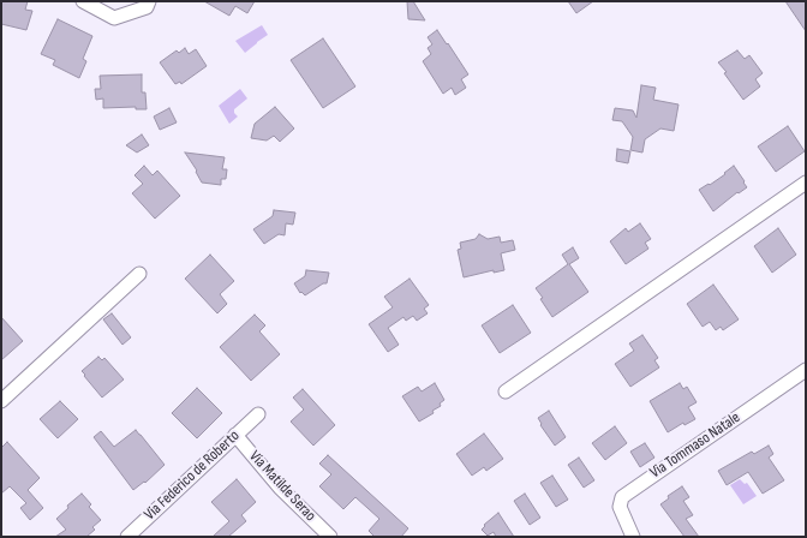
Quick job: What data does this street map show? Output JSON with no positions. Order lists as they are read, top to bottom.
{
  "streets": {
    "street": ["Via Tommaso Natale", "Via Federico de Roberto", "Via Matilde Serao"]
  },
  "crossings": [
    ["Via Federico de Roberto", "Via Matilde Serao"]
  ]
}
